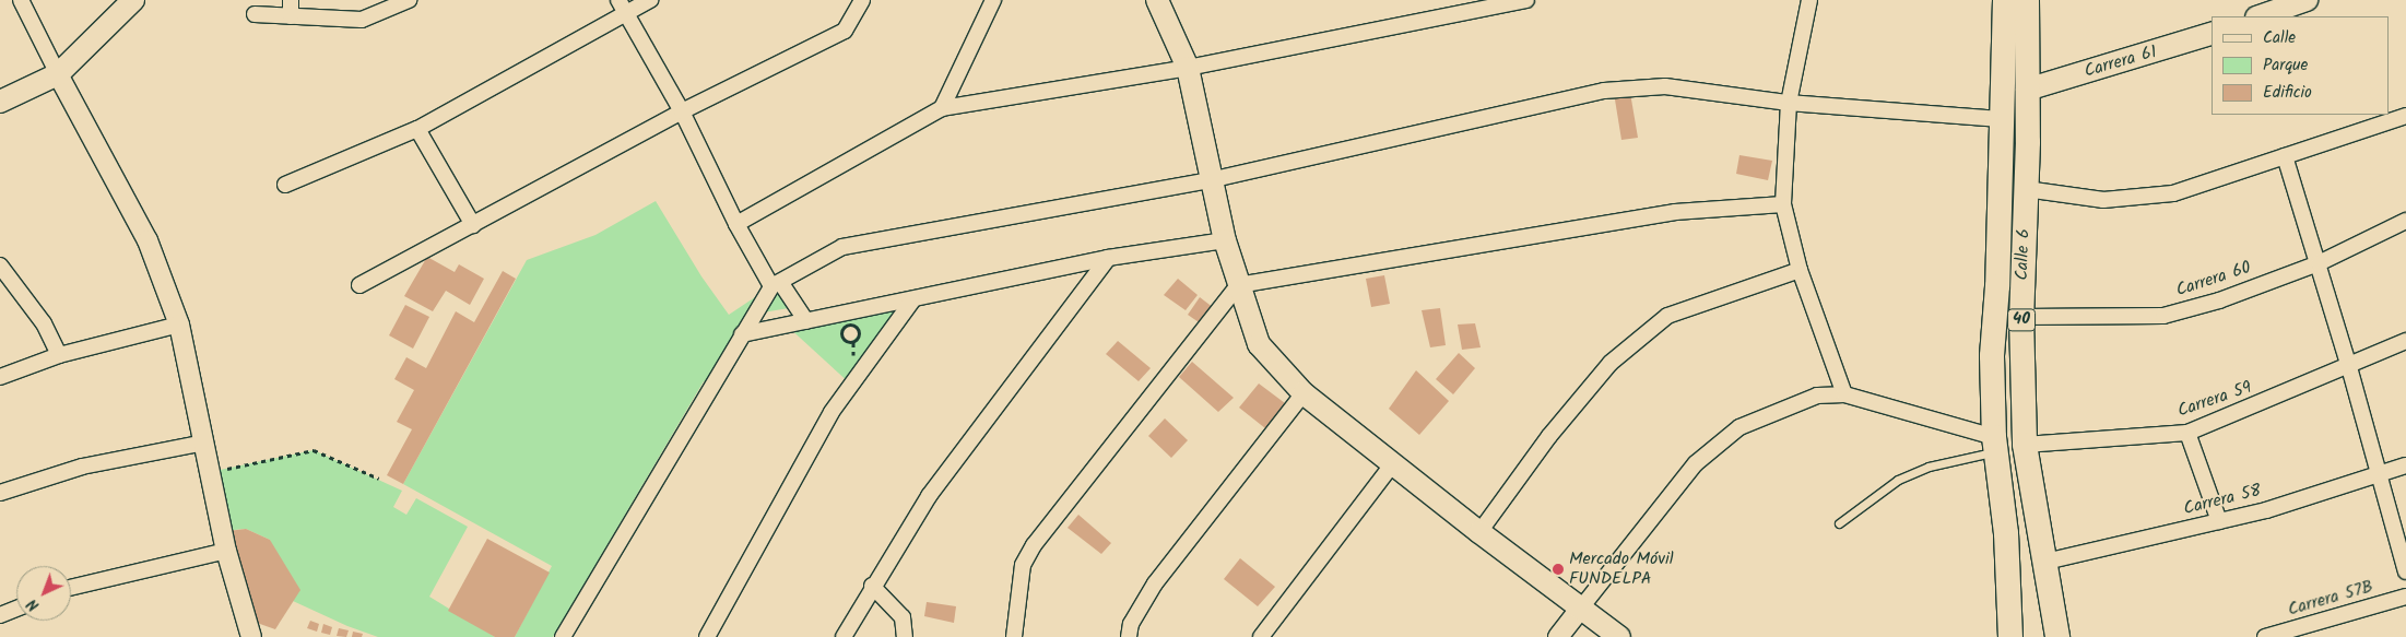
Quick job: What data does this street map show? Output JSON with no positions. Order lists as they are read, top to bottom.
{
  "streets": {
    "highway": ["Calle 6", "40"],
    "main road": ["Carrera 61"],
    "street": [
      "Carrera 60",
      "Carrera 59",
      "Carrera 58",
      "Carrera 57B"
    ]
  },
  "crossings": [
    ["Carrera 61", "Calle 6"],
    ["Calle 6", "Carrera 60"],
    ["Calle 6", "Carrera 59"],
    ["Calle 6", "Carrera 58"]
  ],
  "places": ["Mercado Móvil FUNDELPA"],
  "legend": ["Calle", "Parque", "Edificio"],
  "north": "bottom left"
}
